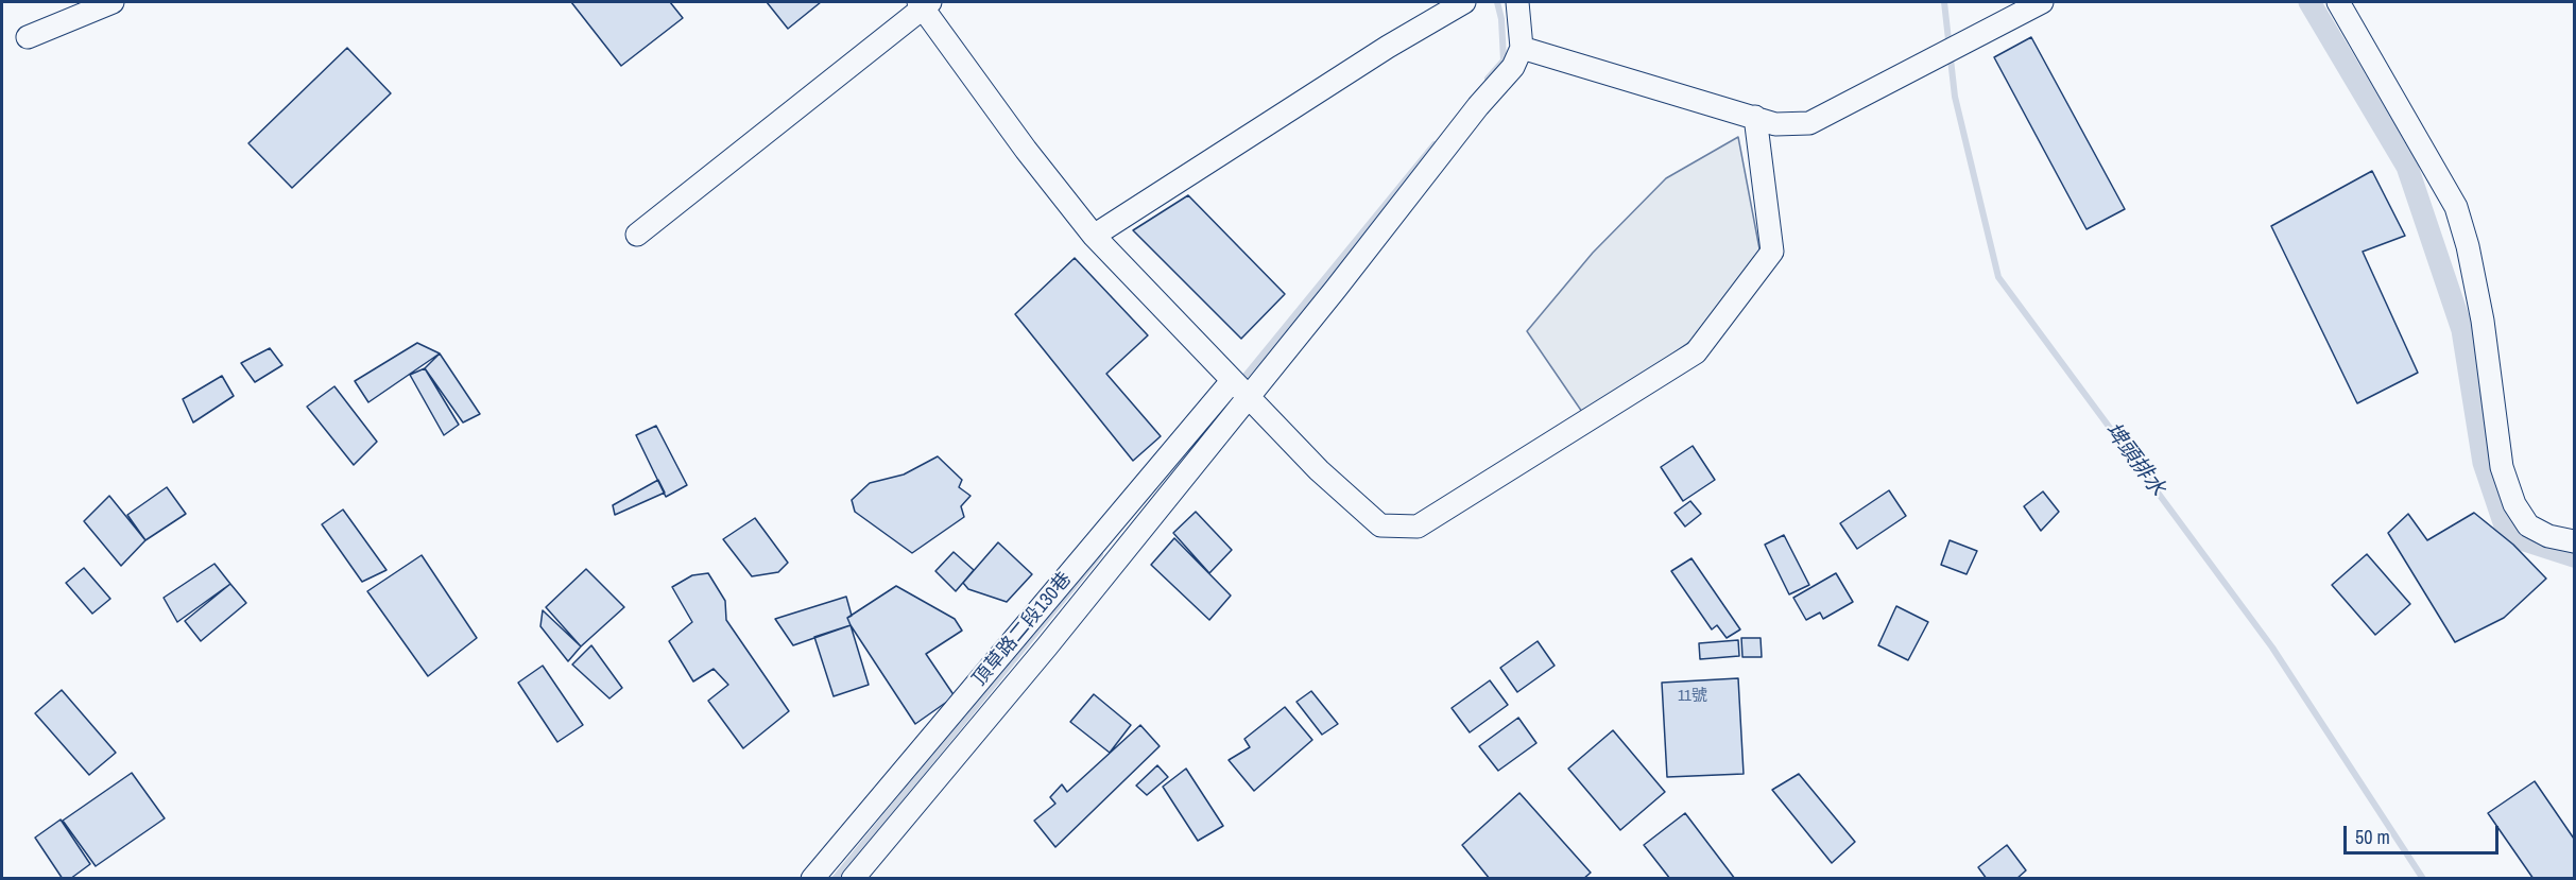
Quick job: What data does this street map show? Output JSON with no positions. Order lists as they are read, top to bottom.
{
  "streets": {
    "street": ["頂草路二段130巷"]
  },
  "water": ["埤頭排水"],
  "house_numbers": ["11號"],
  "scale_bar": "50 m"
}
